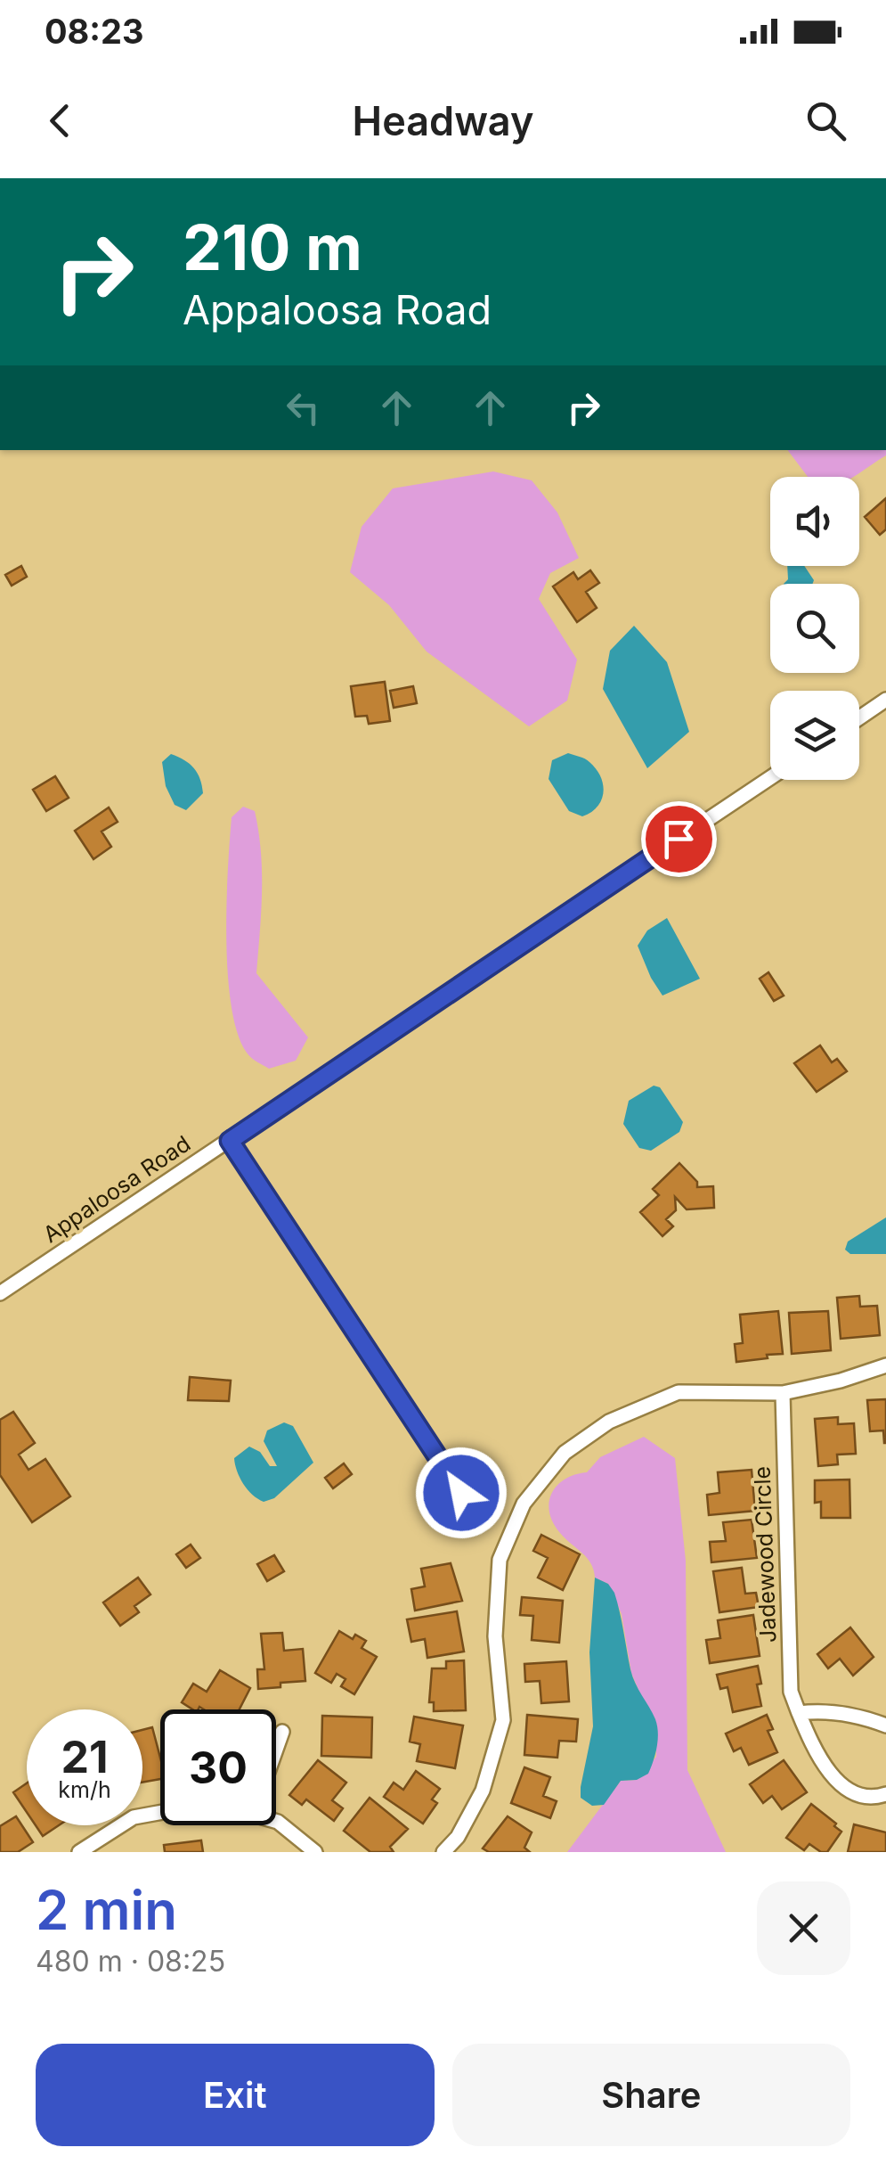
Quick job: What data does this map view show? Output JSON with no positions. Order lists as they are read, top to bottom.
{
  "streets": {
    "street": ["Appaloosa Road", "Jadewood Circle"]
  },
  "page": {
    "status": "08:23",
    "header": "Headway",
    "turn": ["210 m", "Appaloosa Road"],
    "speed": "21 km/h",
    "limit": "30",
    "heading": ["2 min", "480 m · 08:25"],
    "buttons": ["Exit", "Share"]
  }
}
